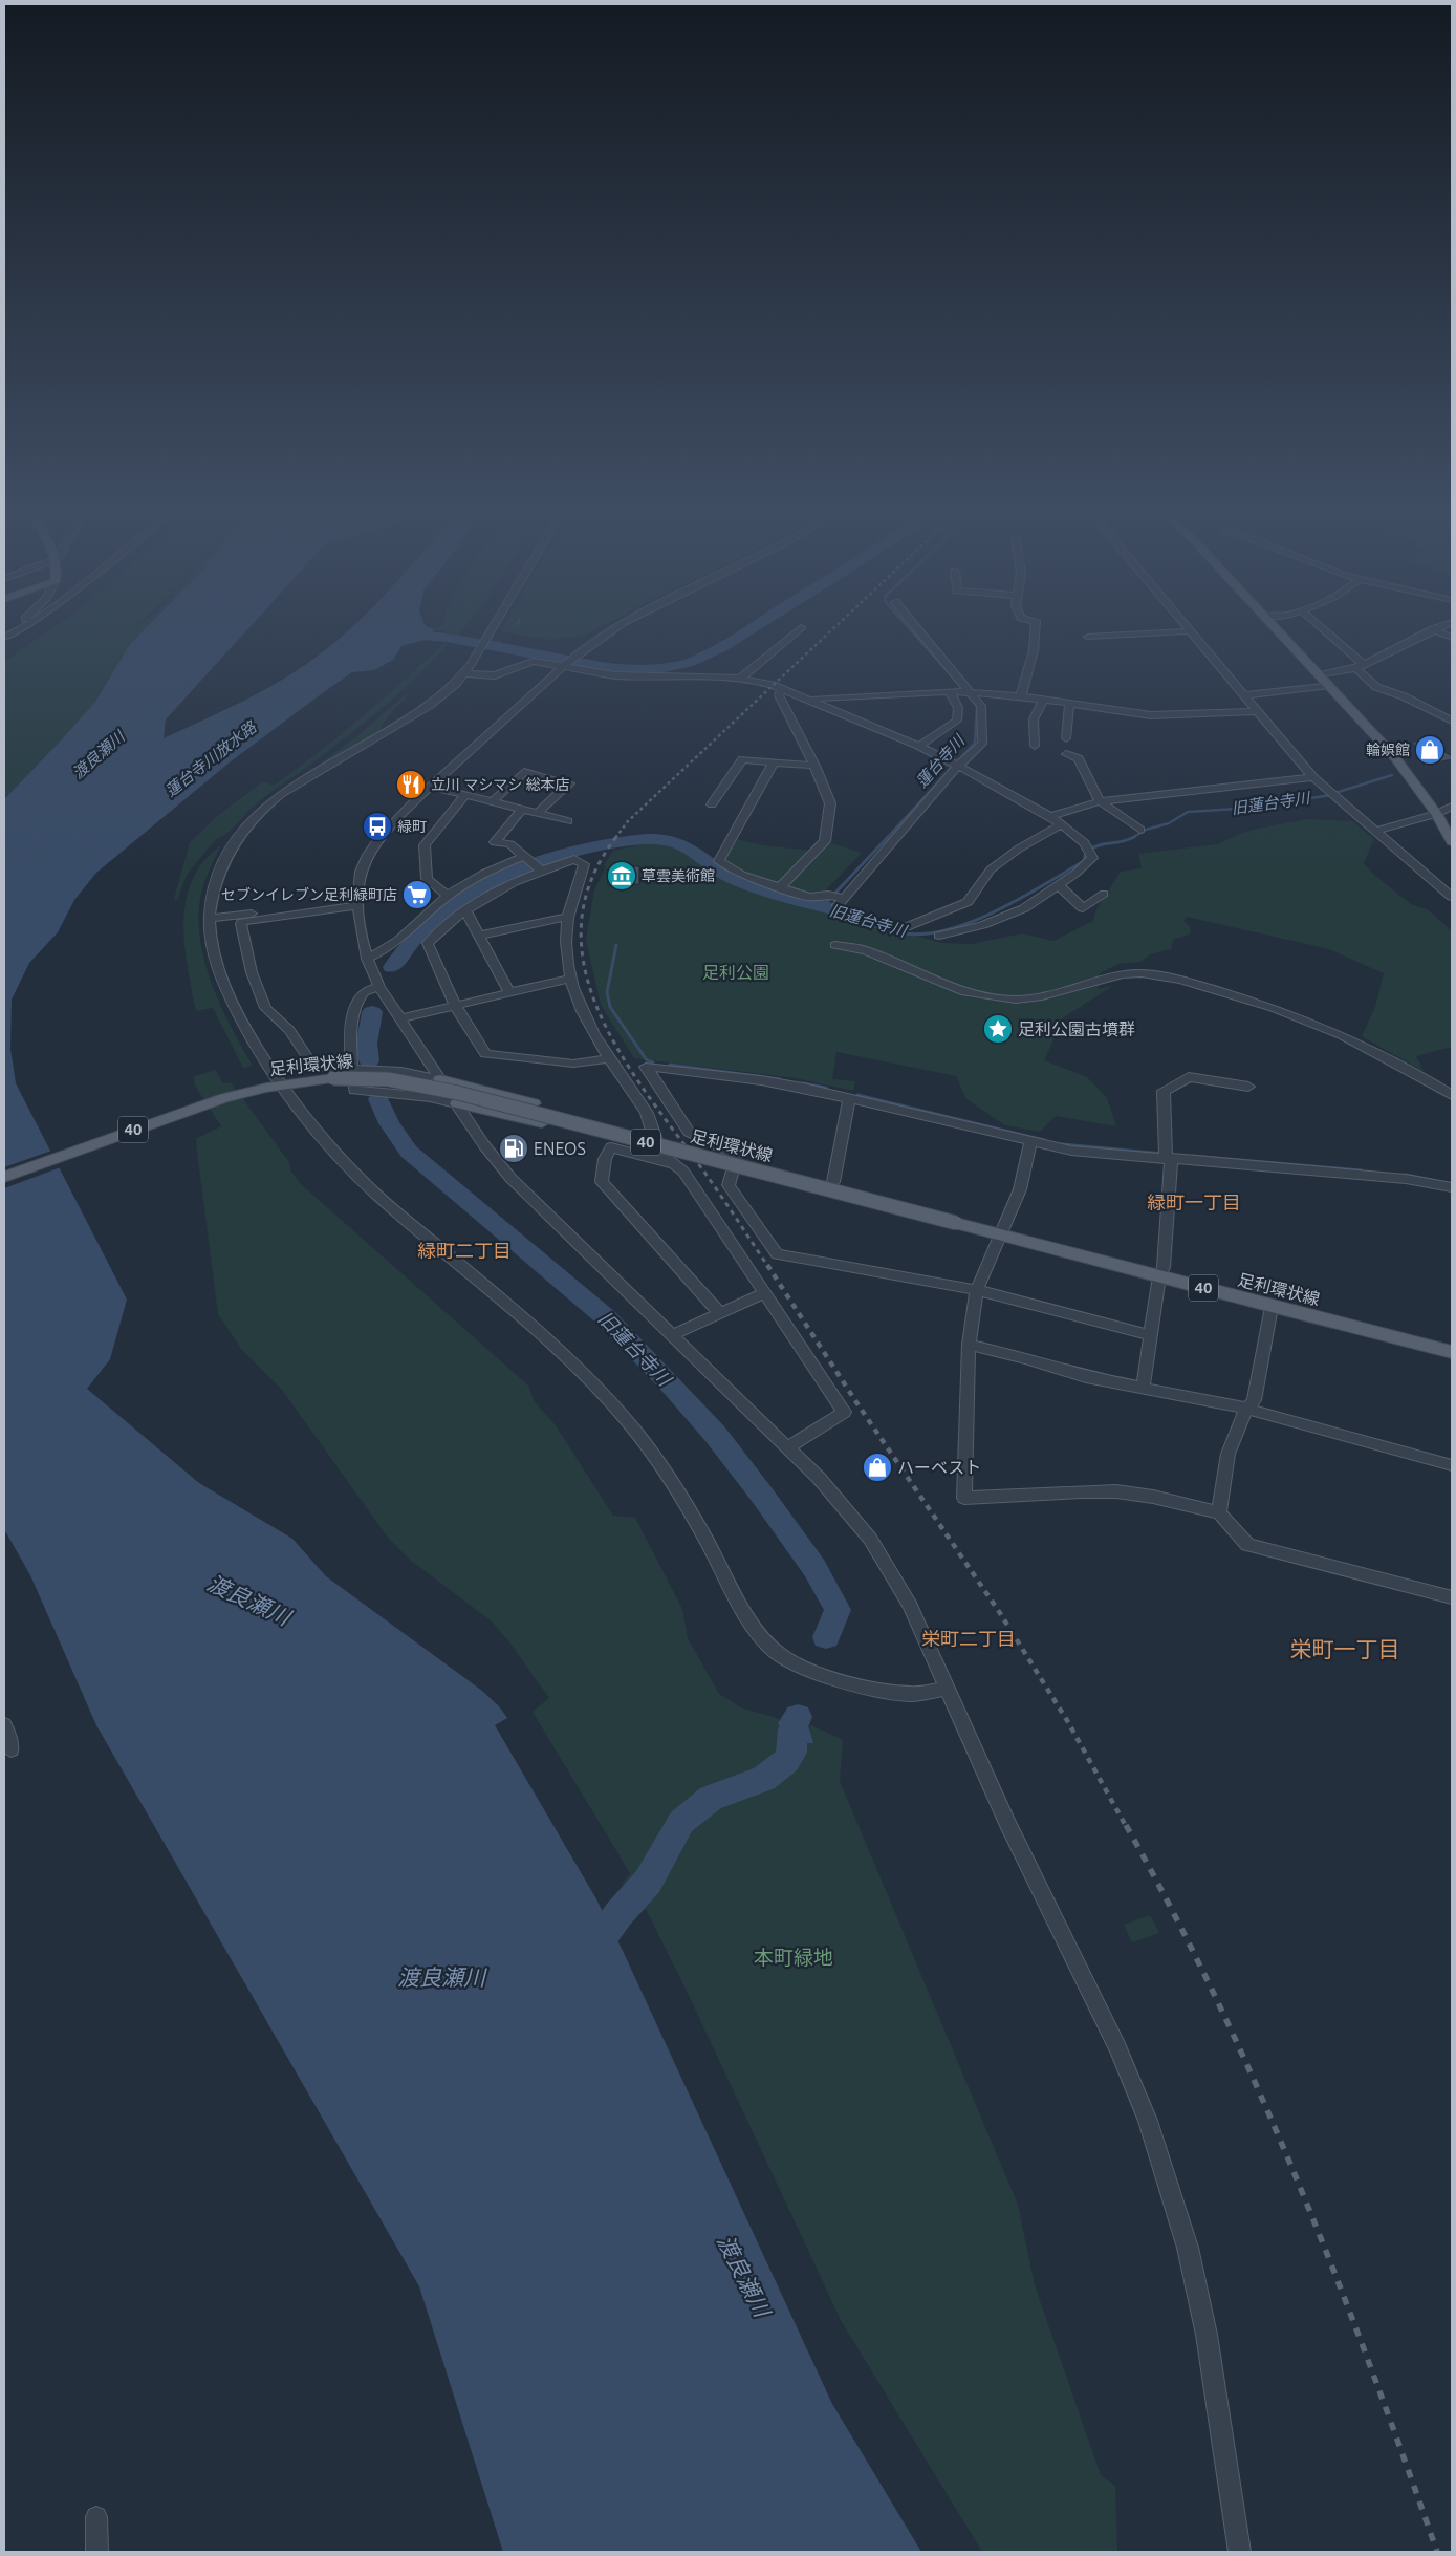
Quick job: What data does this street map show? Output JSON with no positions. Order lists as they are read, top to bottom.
{
  "streets": {
    "main road": ["足利環状線", "40"]
  },
  "districts": [
    "緑町一丁目",
    "緑町二丁目",
    "栄町二丁目",
    "栄町一丁目"
  ],
  "water": [
    "渡良瀬川",
    "蓮台寺川放水路",
    "蓮台寺川",
    "旧蓮台寺川"
  ],
  "parks": ["足利公園", "本町緑地"],
  "places": {
    "shop": ["輪娯館", "ハーベスト"],
    "restaurant": ["立川 マシマシ 総本店"],
    "bus stop": ["緑町"],
    "museum": ["草雲美術館"],
    "supermarket": ["セブンイレブン足利緑町店"],
    "place": ["足利公園古墳群"],
    "fuel station": ["ENEOS"]
  }
}
